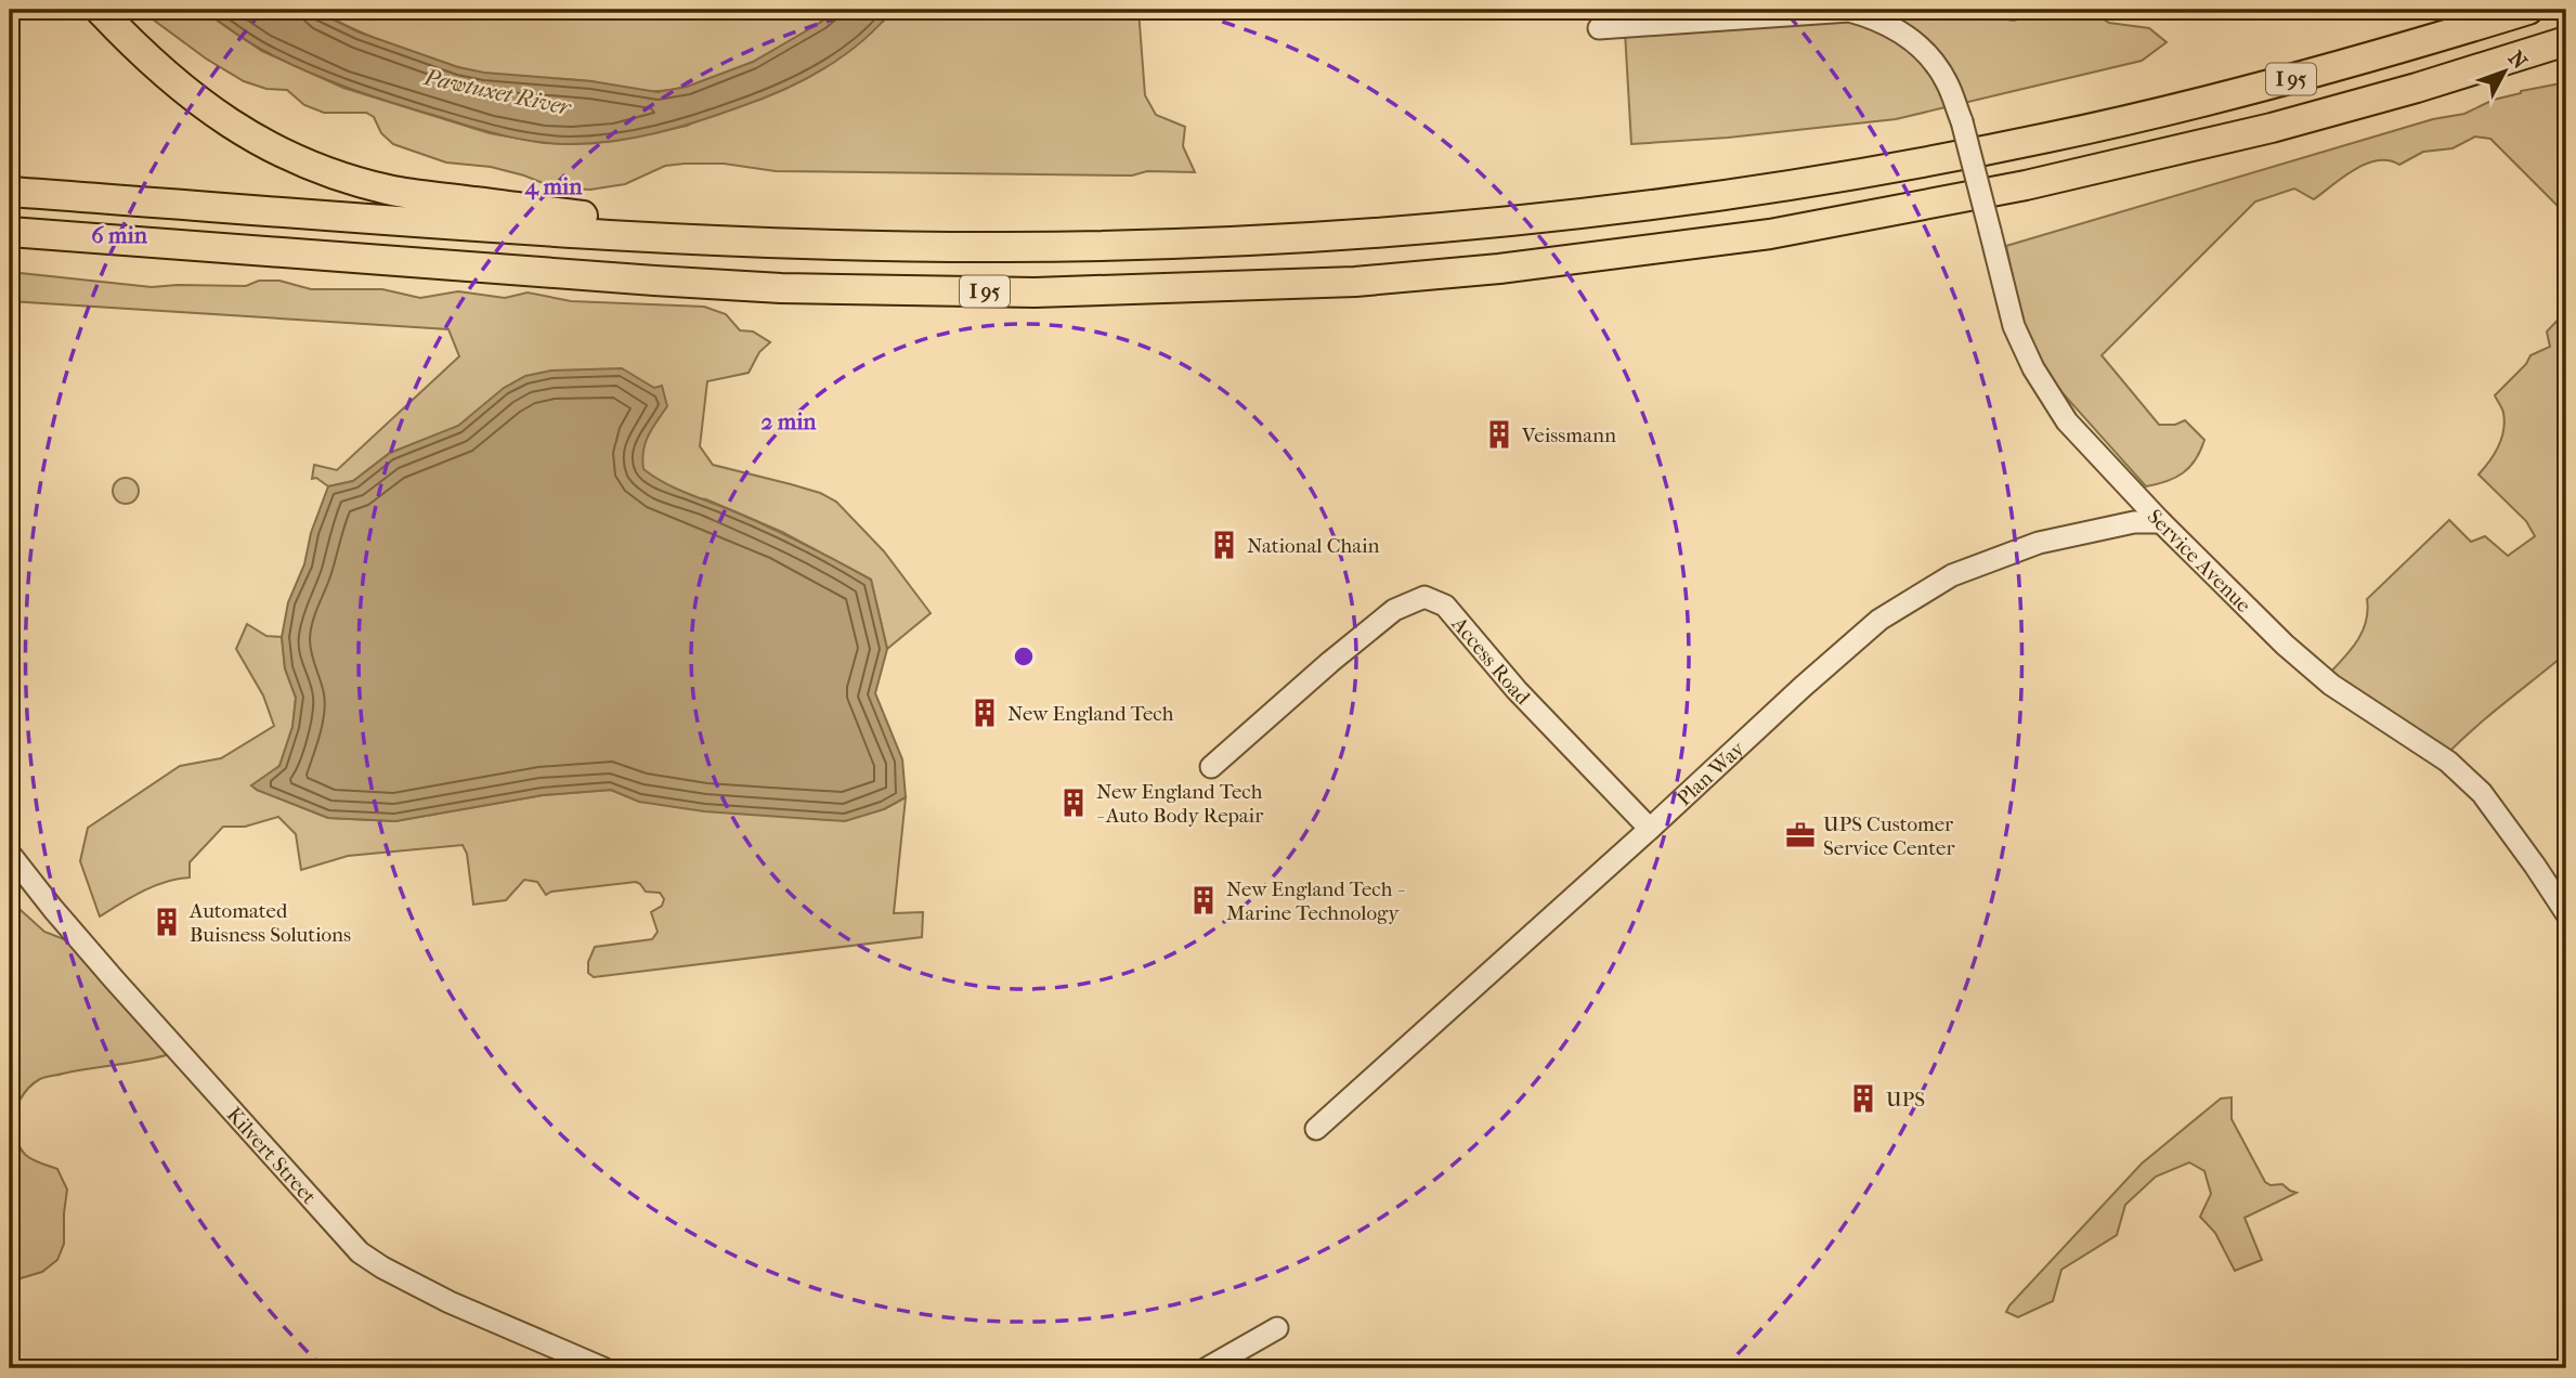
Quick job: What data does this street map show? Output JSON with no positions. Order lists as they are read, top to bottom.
{
  "streets": {
    "highway": ["I 95"],
    "street": [
      "Service Avenue",
      "Access Road",
      "Plan Way",
      "Kilvert Street"
    ]
  },
  "crossings": [
    ["Service Avenue", "Plan Way"],
    ["Access Road", "Plan Way"]
  ],
  "water": ["Pawtuxet River"],
  "places": {
    "building": [
      "Veissmann",
      "National Chain",
      "New England Tech",
      "New England Tech - Auto Body Repair",
      "New England Tech - Marine Technology",
      "Automated Buisness Solutions",
      "UPS"
    ],
    "office": ["UPS Customer Service Center"]
  },
  "north": "top right",
  "rings": ["4 min", "6 min", "2 min"]
}
